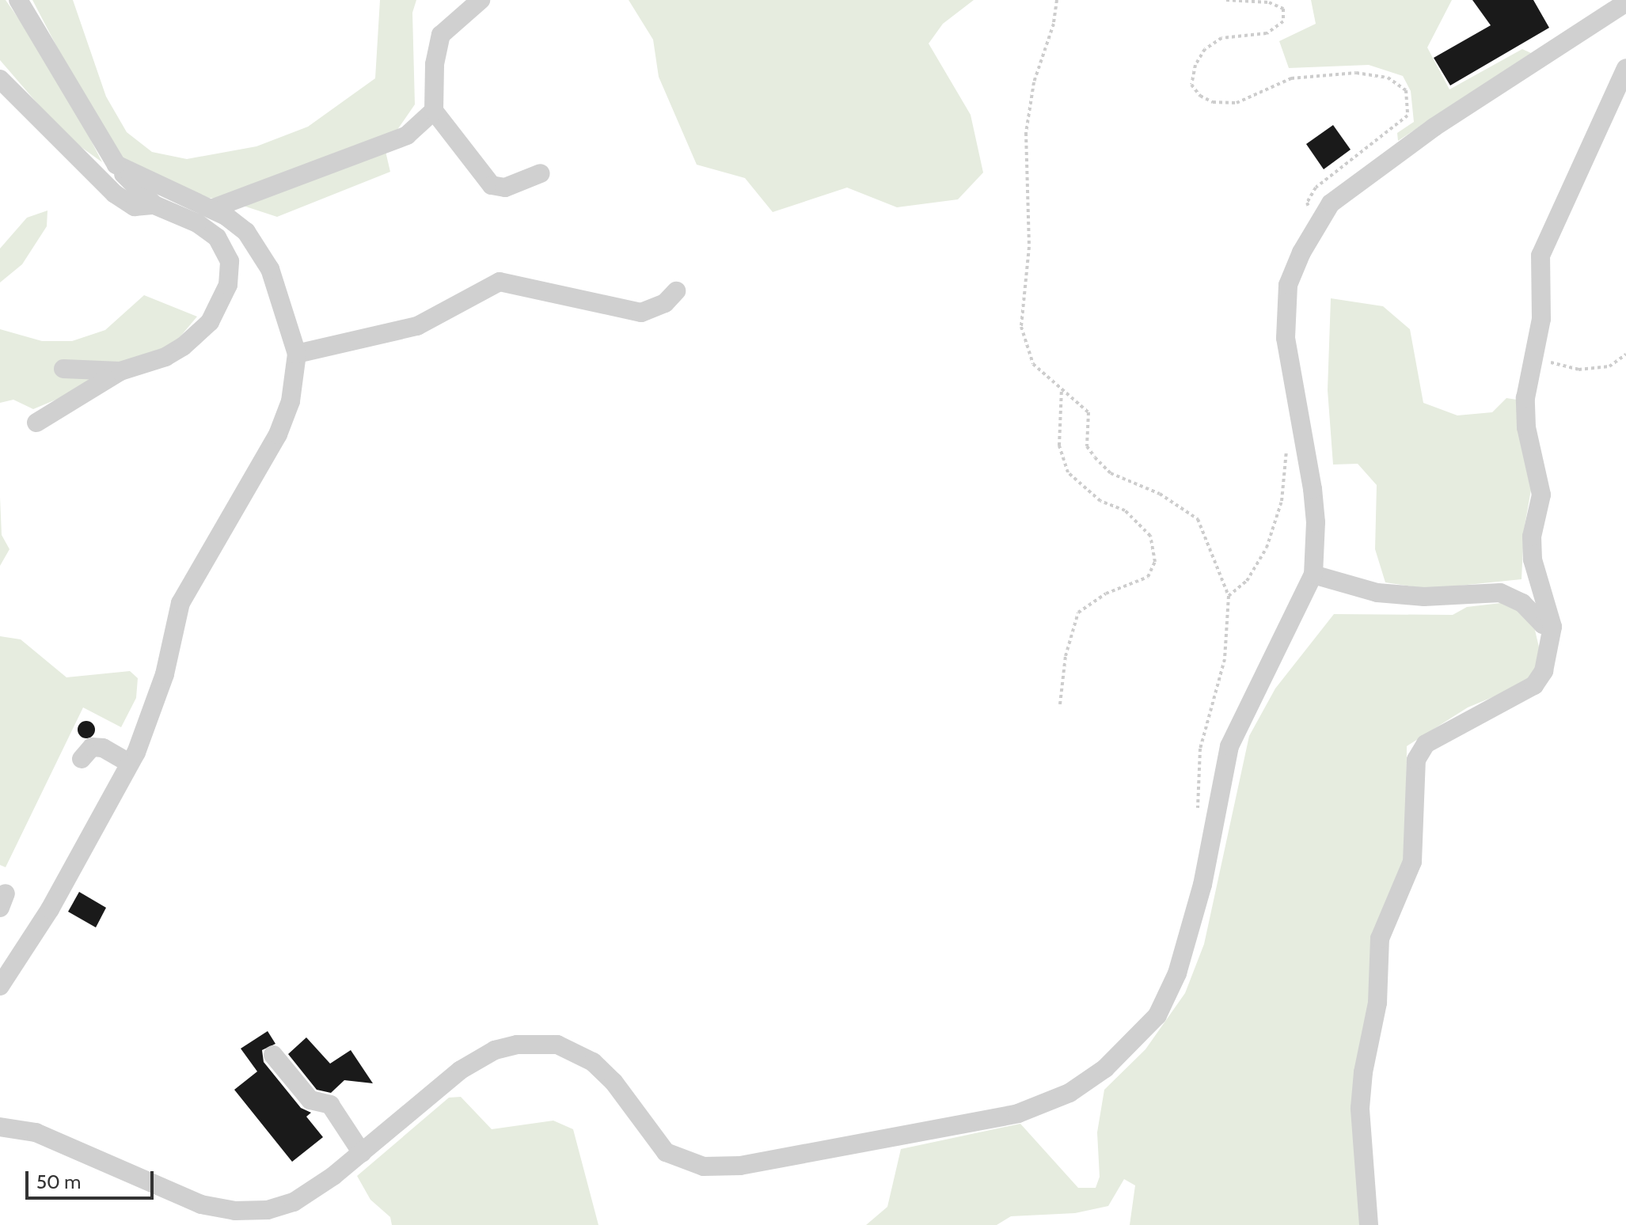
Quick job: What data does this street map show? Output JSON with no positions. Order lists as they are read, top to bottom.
{
  "scale_bar": "50 m"
}
